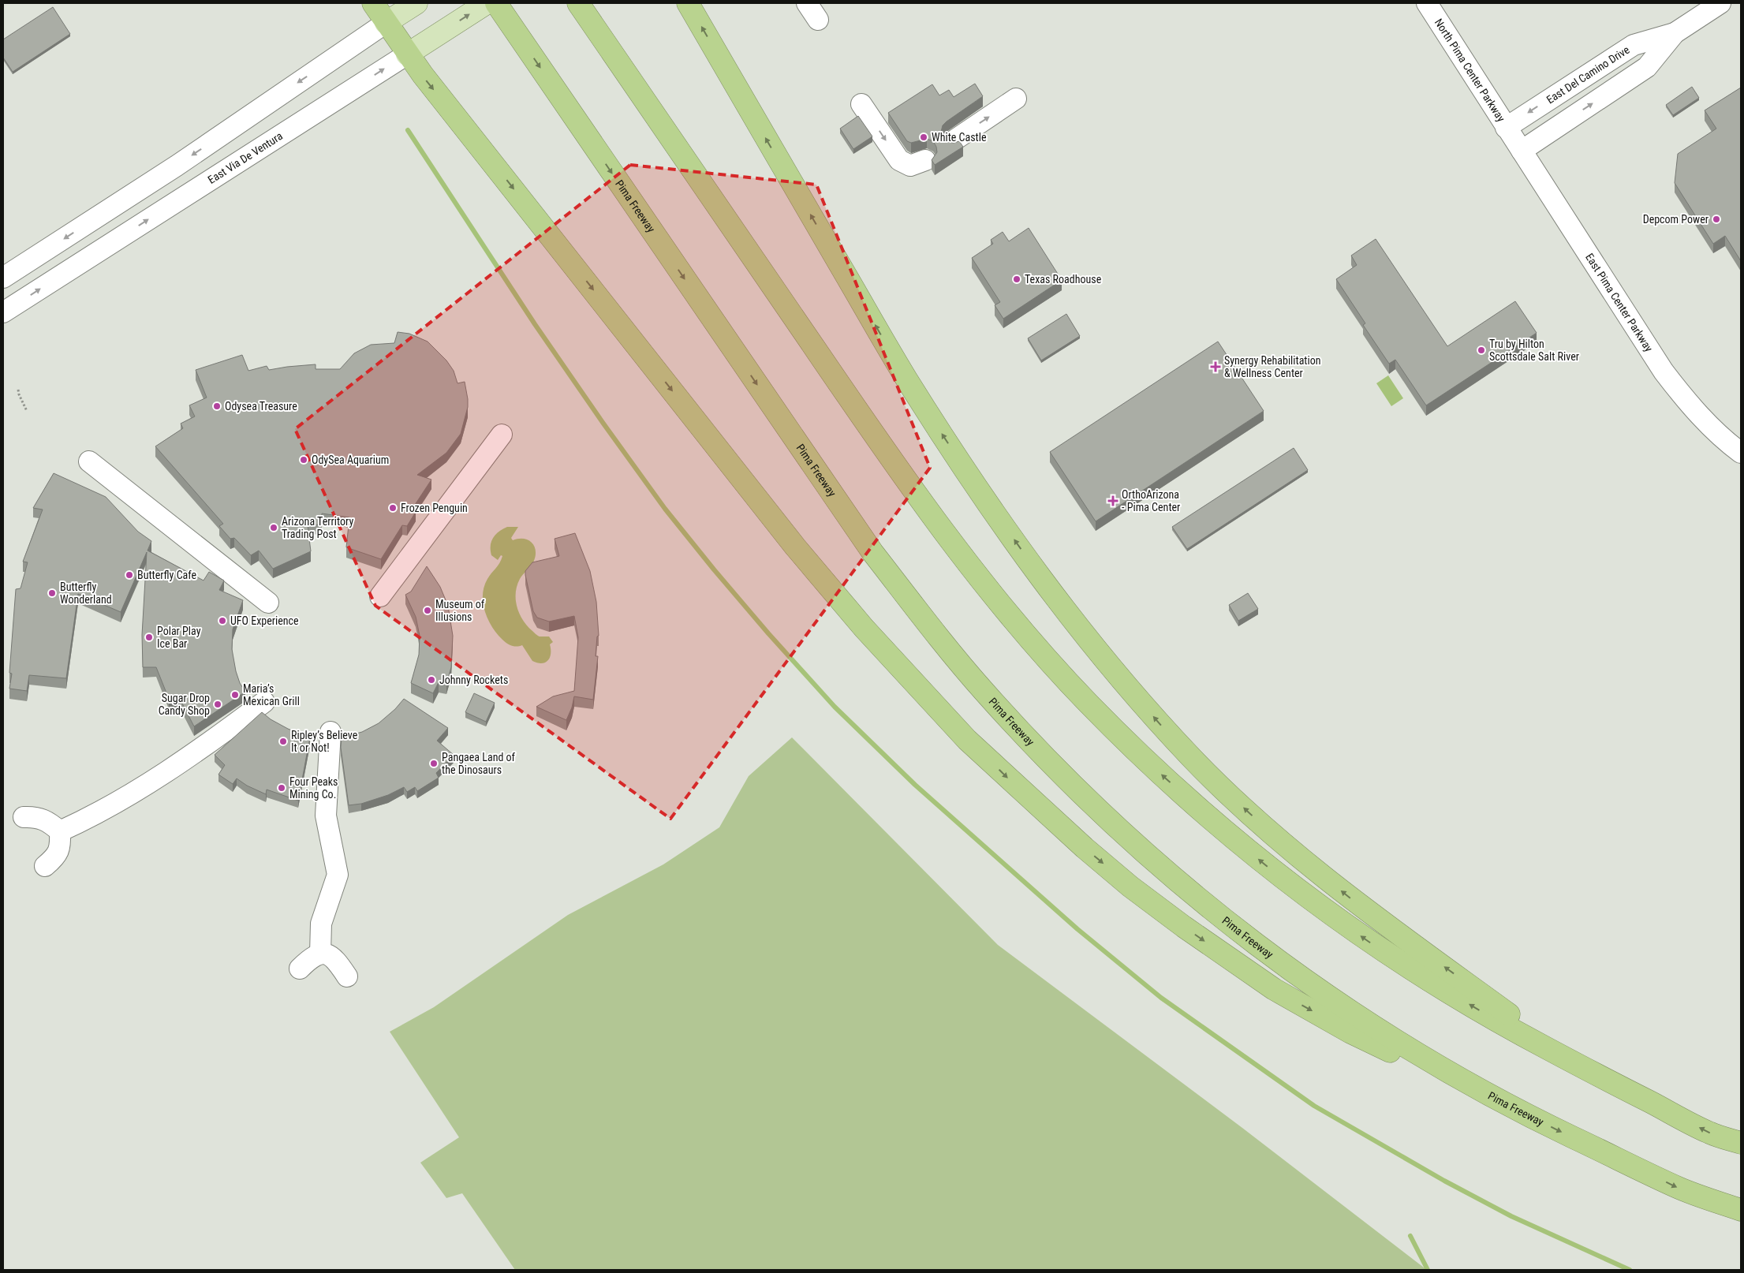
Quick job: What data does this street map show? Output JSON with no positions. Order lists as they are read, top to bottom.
{
  "streets": {
    "highway": ["Pima Freeway"],
    "main road": ["East Via De Ventura"],
    "street": ["North Pima Center Parkway", "East Del Camino Drive", "East Pima Center Parkway"]
  },
  "crossings": [
    ["North Pima Center Parkway", "East Del Camino Drive"],
    ["North Pima Center Parkway", "East Pima Center Parkway"],
    ["East Del Camino Drive", "East Pima Center Parkway"]
  ],
  "one_way": ["East Via De Ventura"],
  "places": {
    "other": [
      "White Castle",
      "Depcom Power",
      "Texas Roadhouse",
      "Tru by Hilton Scottsdale Salt River",
      "Odysea Treasure",
      "OdySea Aquarium",
      "Frozen Penguin",
      "Arizona Territory Trading Post",
      "Butterfly Cafe",
      "Butterfly Wonderland",
      "Museum of Illusions",
      "UFO Experience",
      "Polar Play Ice Bar",
      "Johnny Rockets",
      "Maria’s Mexican Grill",
      "Sugar Drop Candy Shop",
      "Ripley’s Believe It or Not!",
      "Pangaea Land of the Dinosaurs",
      "Four Peaks Mining Co."
    ],
    "health": ["Synergy Rehabilitation & Wellness Center", "OrthoArizona - Pima Center"]
  }
}
